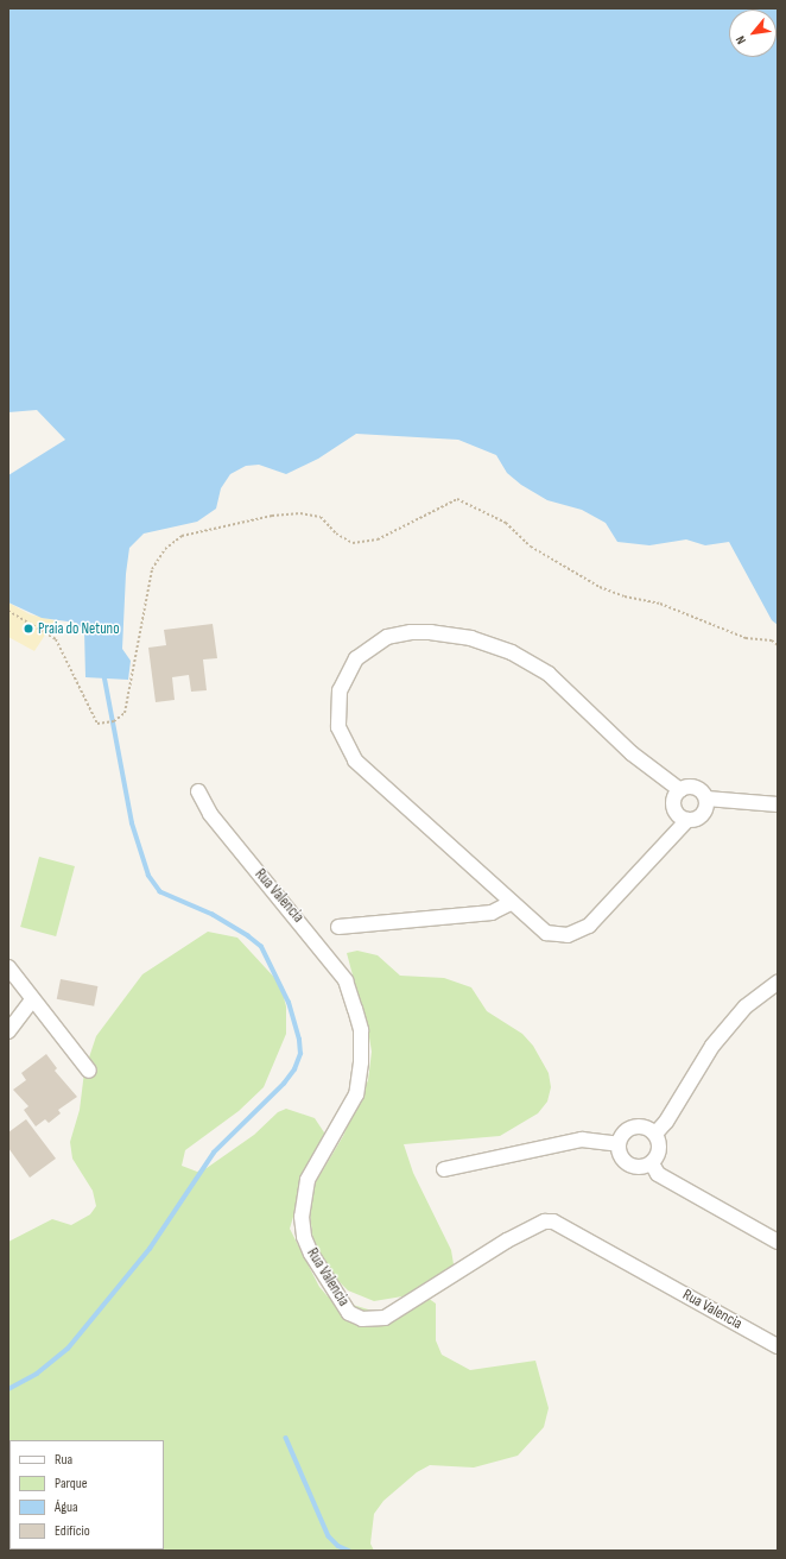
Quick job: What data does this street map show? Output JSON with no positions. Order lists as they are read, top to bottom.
{
  "streets": {
    "street": ["Rua Valencia"]
  },
  "places": ["Praia do Netuno"],
  "legend": [
    "Rua",
    "Parque",
    "Água",
    "Edifício"
  ],
  "north": "bottom left"
}
